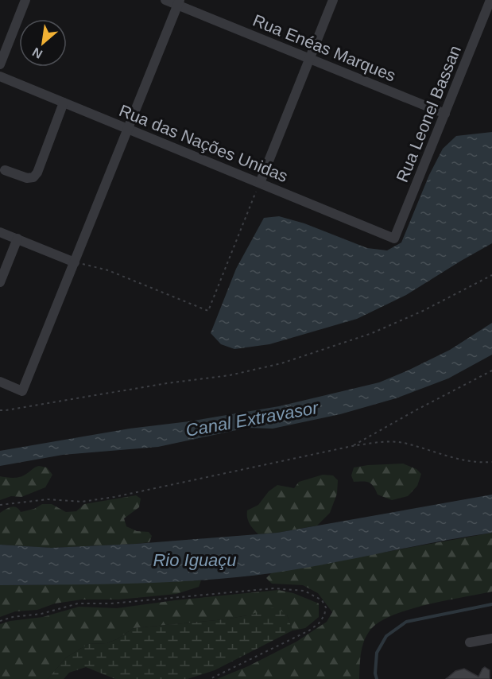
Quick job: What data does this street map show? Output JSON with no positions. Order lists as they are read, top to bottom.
{
  "streets": {
    "street": ["Rua Enéas Marques", "Rua Leonel Bassan", "Rua das Nações Unidas"]
  },
  "crossings": [
    ["Rua Enéas Marques", "Rua Leonel Bassan"],
    ["Rua Leonel Bassan", "Rua das Nações Unidas"]
  ],
  "water": ["Canal Extravasor", "Rio Iguaçu"],
  "north": "bottom left"
}
